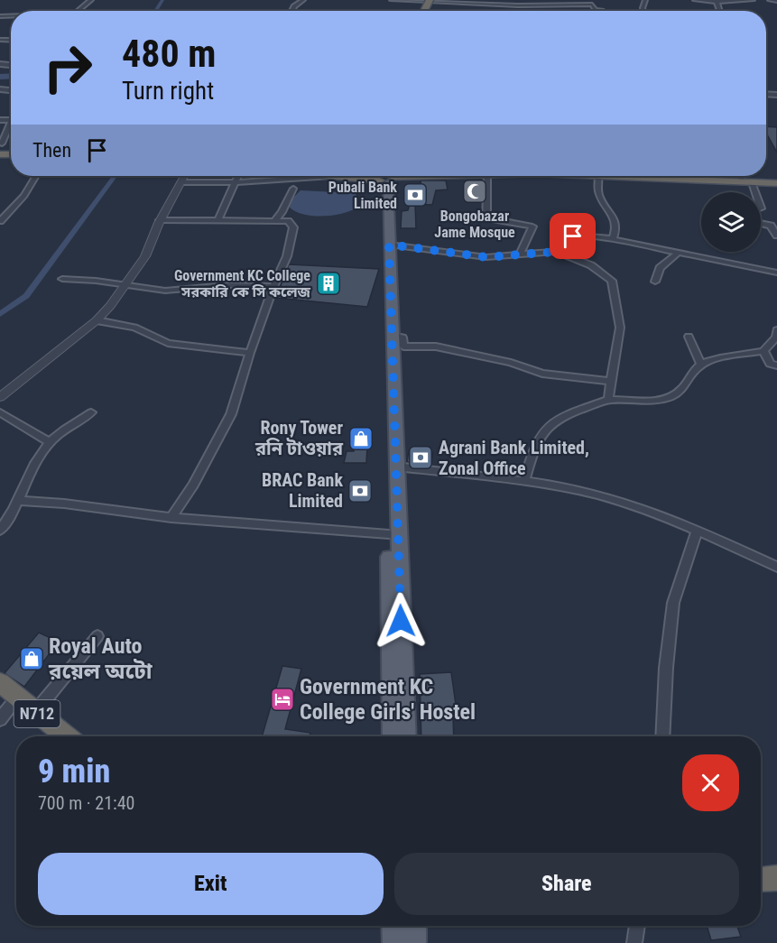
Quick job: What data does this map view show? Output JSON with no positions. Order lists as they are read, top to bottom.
{
  "streets": {
    "highway": ["N712"]
  },
  "places": {
    "mosque": ["Bongobazar Jame Mosque"],
    "bank": ["Pubali Bank Limited", "Agrani Bank Limited, Zonal Office", "BRAC Bank Limited"],
    "building": ["Government KC College সরকারি কে সি কলেজ"],
    "shop": ["Rony Tower রনি টাওয়ার", "Royal Auto রয়েল অটো"],
    "hotel": ["Government KC College Girls' Hostel"]
  },
  "page": {
    "turn": ["480 m", "Turn right"],
    "then": "Then",
    "heading": ["9 min", "700 m · 21:40"],
    "buttons": ["Exit", "Share"]
  }
}
